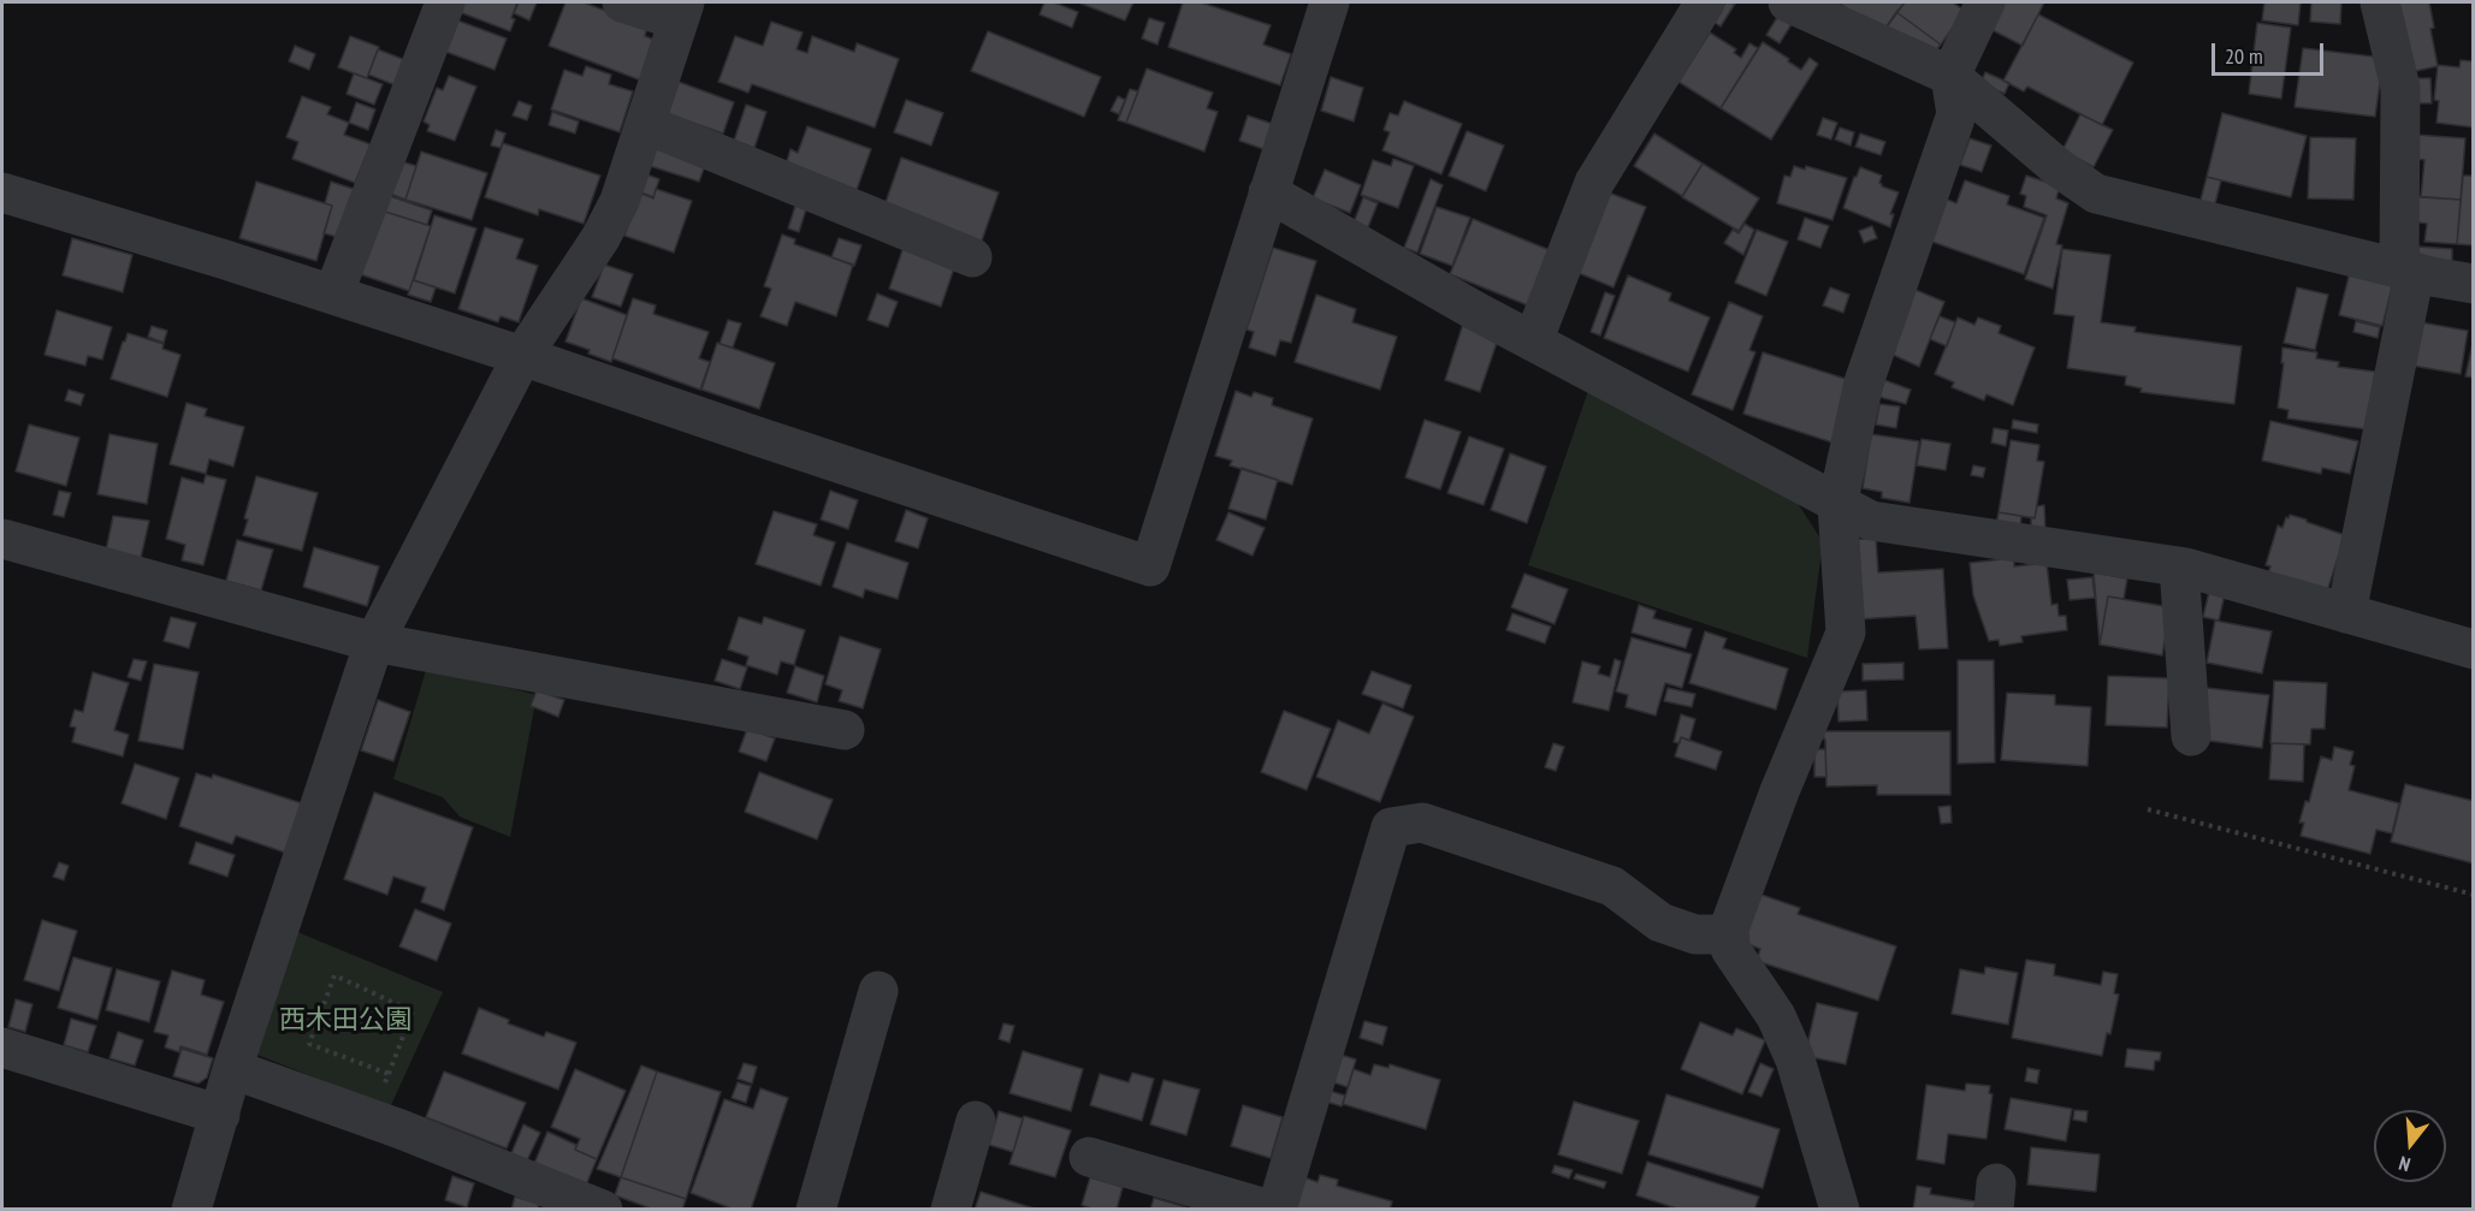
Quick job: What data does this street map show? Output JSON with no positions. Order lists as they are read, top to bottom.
{
  "parks": ["西木田公園"],
  "scale_bar": "20 m",
  "north": "bottom"
}
